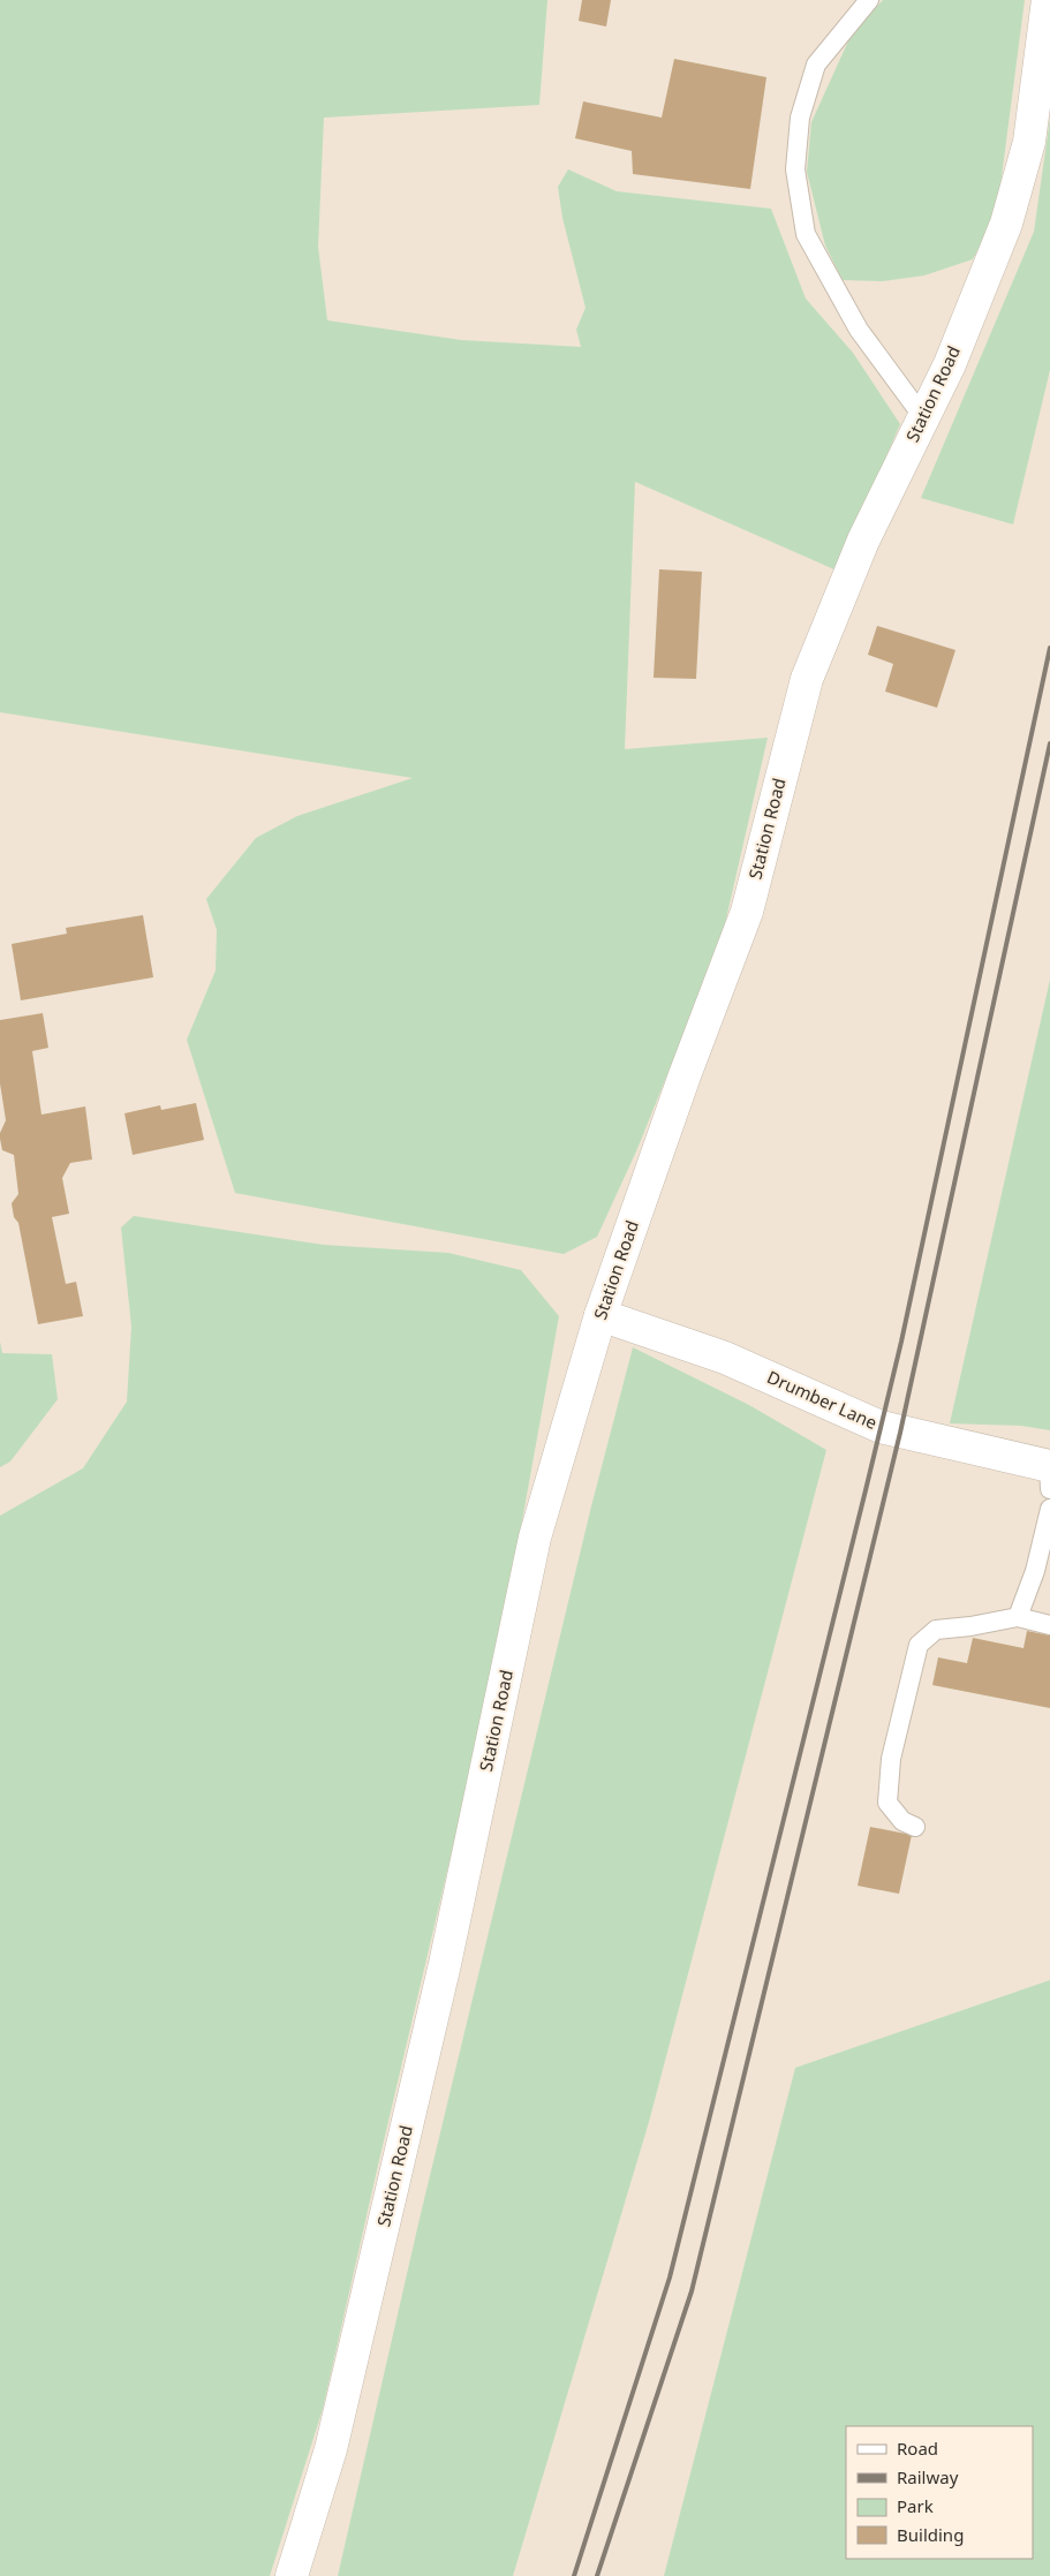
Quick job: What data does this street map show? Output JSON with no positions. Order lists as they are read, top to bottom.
{
  "streets": {
    "street": ["Station Road", "Drumber Lane"]
  },
  "crossings": [
    ["Station Road", "Drumber Lane"]
  ],
  "legend": [
    "Road",
    "Railway",
    "Park",
    "Building"
  ]
}
